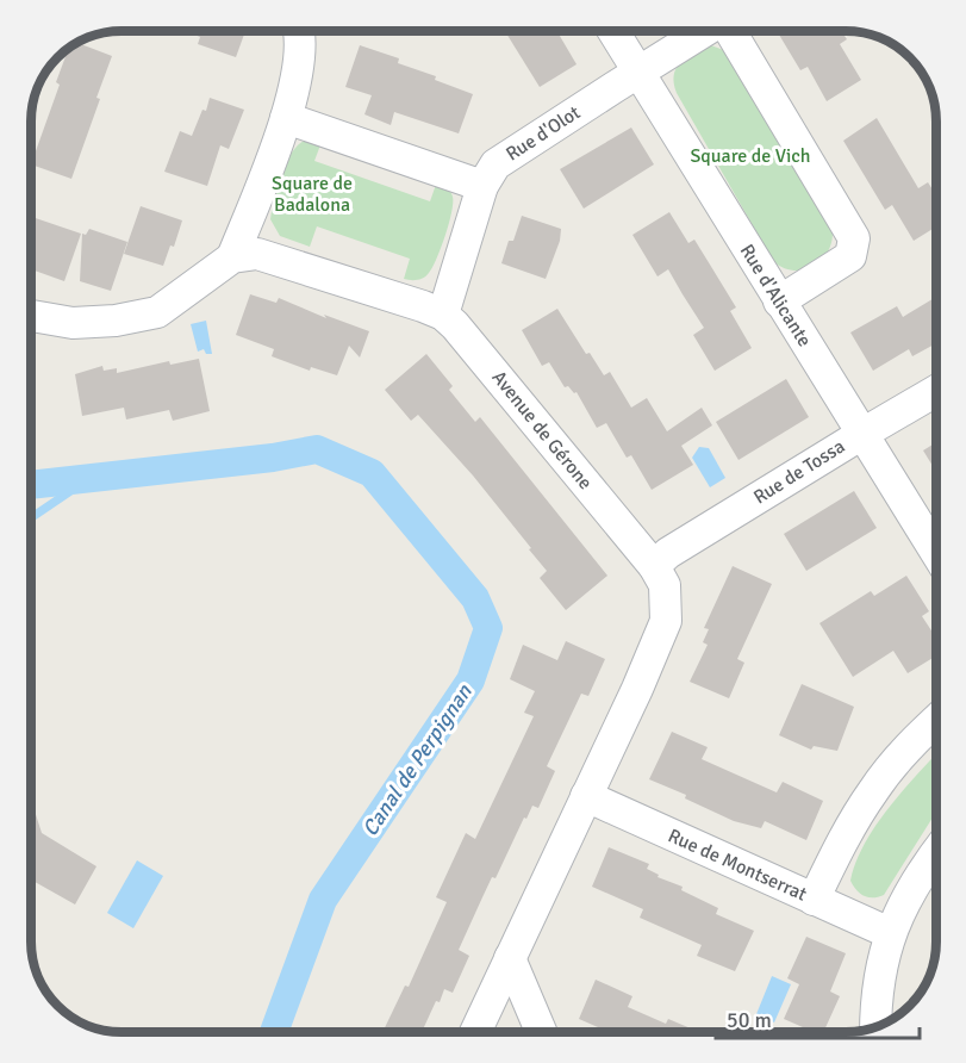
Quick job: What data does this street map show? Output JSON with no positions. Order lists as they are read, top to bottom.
{
  "streets": {
    "street": [
      "Rue d'Olot",
      "Rue d'Alicante",
      "Avenue de Gérone",
      "Rue de Tossa",
      "Rue de Montserrat"
    ]
  },
  "crossings": [
    ["Rue d'Olot", "Rue d'Alicante"],
    ["Rue d'Olot", "Avenue de Gérone"],
    ["Rue d'Alicante", "Rue de Tossa"],
    ["Avenue de Gérone", "Rue de Tossa"],
    ["Avenue de Gérone", "Rue de Montserrat"]
  ],
  "water": ["Canal de Perpignan"],
  "parks": ["Square de Vich", "Square de Badalona"],
  "scale_bar": "50 m"
}
